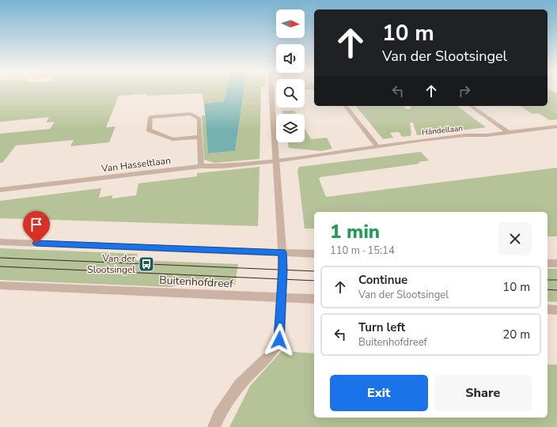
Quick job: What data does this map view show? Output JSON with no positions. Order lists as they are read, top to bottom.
{
  "streets": {
    "street": ["Händellaan", "Van Hasseltlaan", "Buitenhofdreef"]
  },
  "crossings": [
    ["Händellaan", "Van Hasseltlaan"]
  ],
  "places": {
    "bus stop": ["Van der Slootsingel"]
  },
  "north": "right",
  "page": {
    "turn": ["10 m", "Van der Slootsingel"],
    "heading": ["1 min", "110 m · 15:14"],
    "list": [
      {
        "name": "Continue",
        "note": "Van der Slootsingel",
        "value": "10 m"
      },
      {
        "name": "Turn left",
        "note": "Buitenhofdreef",
        "value": "20 m"
      }
    ],
    "buttons": ["Exit", "Share"]
  }
}
